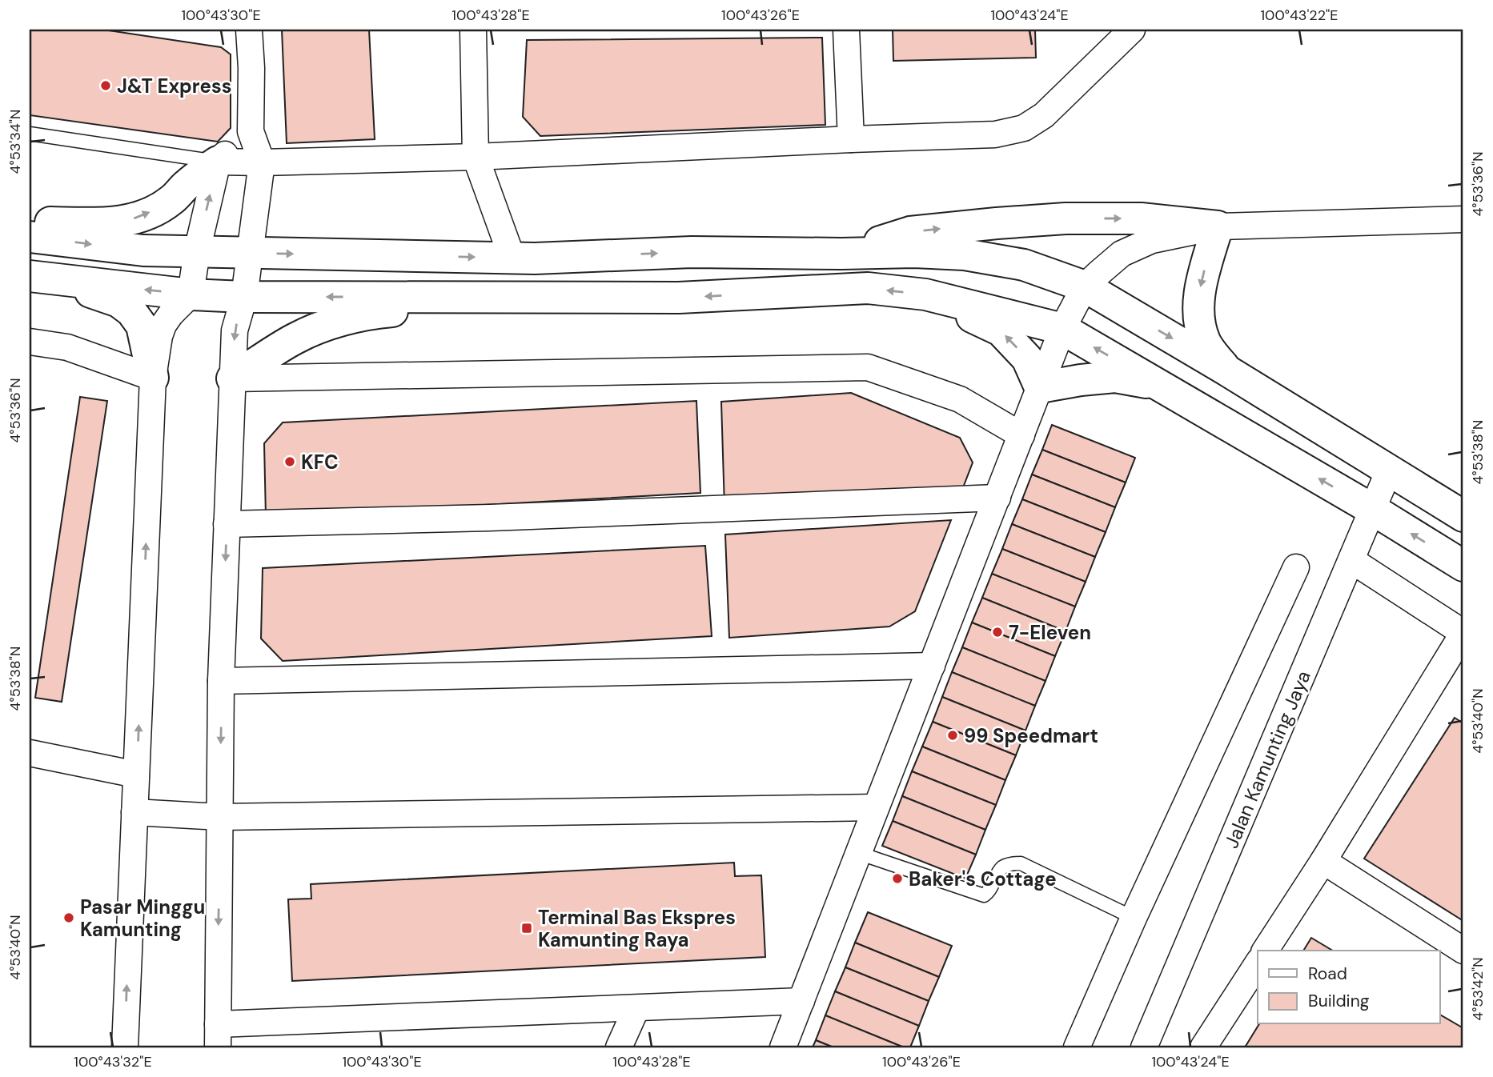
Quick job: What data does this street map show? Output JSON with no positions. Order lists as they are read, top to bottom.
{
  "streets": {
    "street": ["Jalan Kamunting Jaya"]
  },
  "places": {
    "other": [
      "J&T Express",
      "KFC",
      "7-Eleven",
      "99 Speedmart",
      "Baker's Cottage",
      "Pasar Minggu Kamunting"
    ],
    "transit": ["Terminal Bas Ekspres Kamunting Raya"]
  },
  "legend": ["Road", "Building"],
  "coordinates": [
    "100°43'30\"E",
    "100°43'28\"E",
    "100°43'26\"E",
    "100°43'24\"E",
    "100°43'22\"E",
    "4°53'34\"N",
    "4°53'36\"N",
    "4°53'38\"N",
    "4°53'40\"N",
    "4°53'42\"N",
    "100°43'32\"E"
  ]
}
